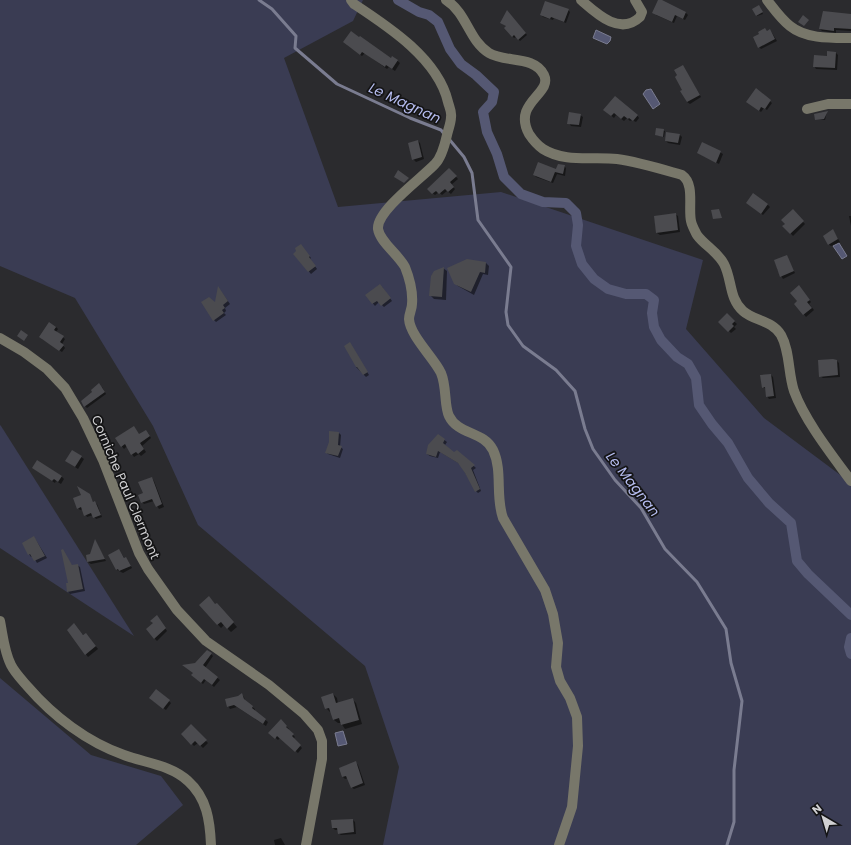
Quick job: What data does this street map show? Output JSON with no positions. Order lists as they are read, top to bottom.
{
  "streets": {
    "street": ["Corniche Paul Clermont"]
  },
  "water": ["Le Magnan"],
  "north": "top left"
}
